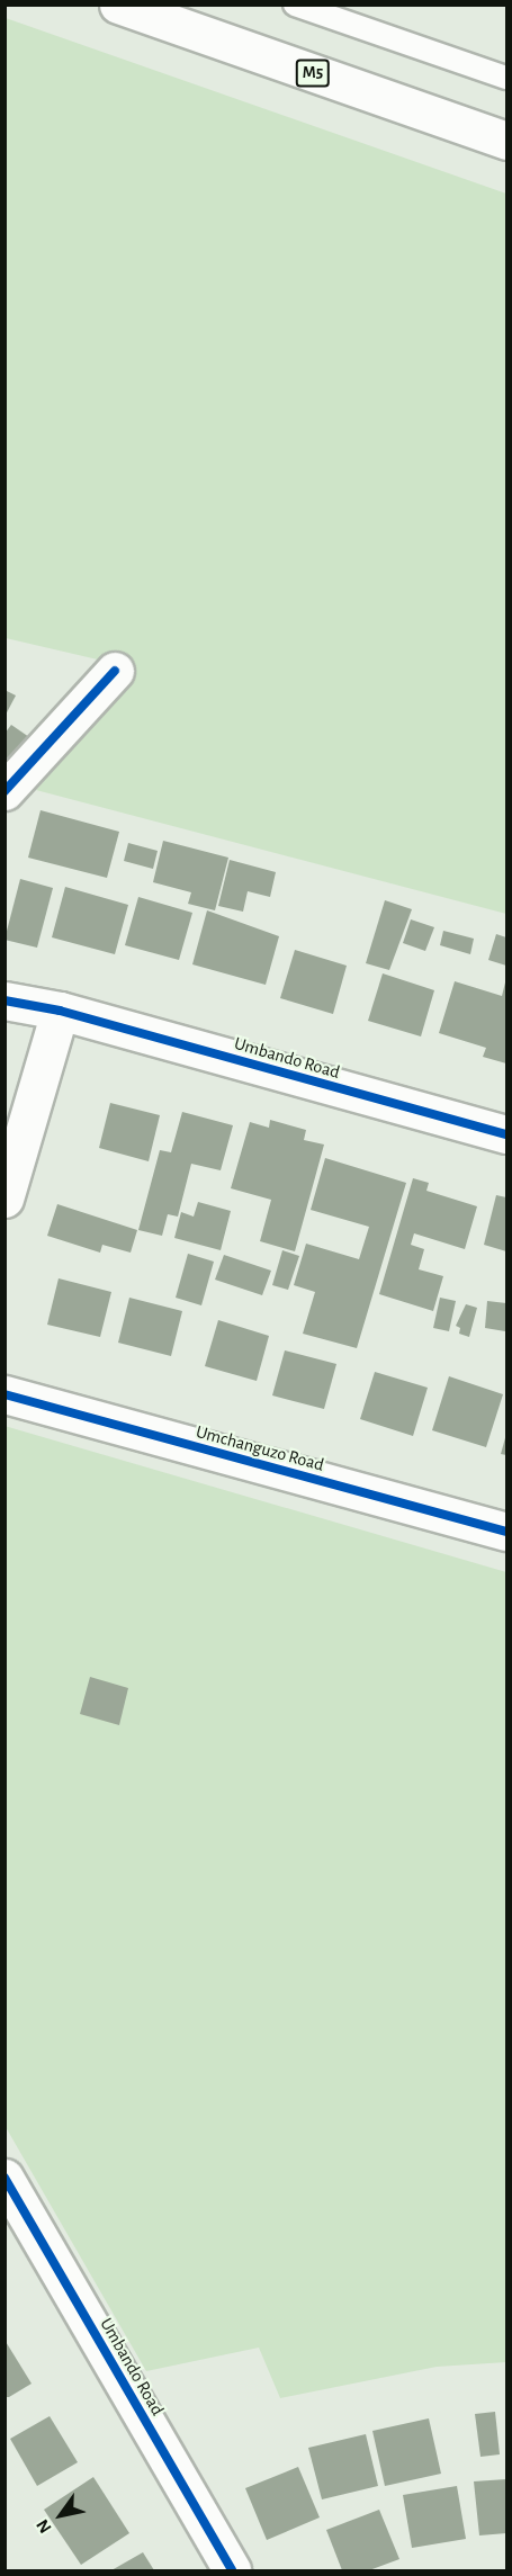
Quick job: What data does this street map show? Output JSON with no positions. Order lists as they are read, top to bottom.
{
  "streets": {
    "street": ["M5", "Umbando Road", "Umchanguzo Road"]
  },
  "north": "bottom left"
}
